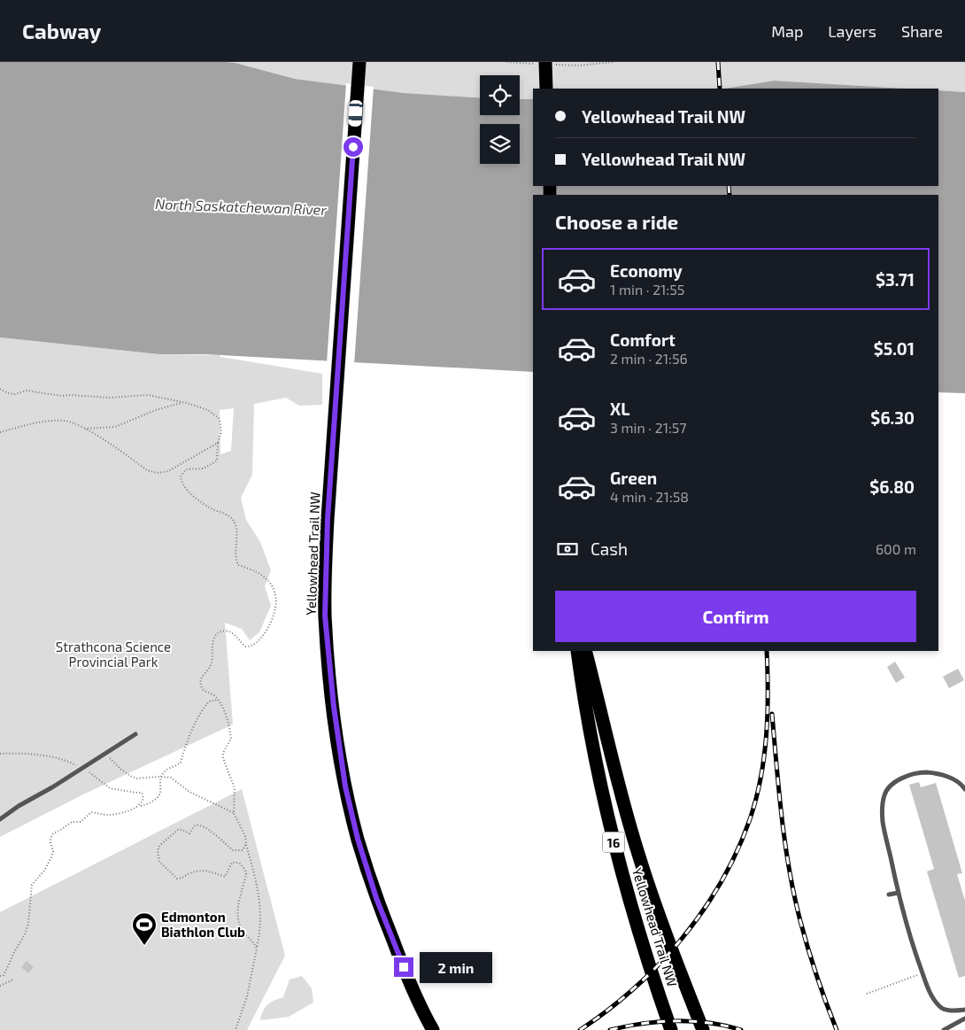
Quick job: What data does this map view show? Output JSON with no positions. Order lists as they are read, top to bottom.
{
  "streets": {
    "highway": ["Yellowhead Trail NW", "16"]
  },
  "water": ["North Saskatchewan River"],
  "parks": ["Strathcona Science Provincial Park"],
  "places": {
    "sports": ["Edmonton Biathlon Club"]
  },
  "page": {
    "header": "Cabway",
    "nav": ["Map", "Layers", "Share"],
    "banner": ["Yellowhead Trail NW", "Yellowhead Trail NW"],
    "heading": "Choose a ride",
    "list": [
      {
        "name": "Economy",
        "note": "1 min · 21:55",
        "value": "$3.71"
      },
      {
        "name": "Comfort",
        "note": "2 min · 21:56",
        "value": "$5.01"
      },
      {
        "name": "XL",
        "note": "3 min · 21:57",
        "value": "$6.30"
      },
      {
        "name": "Green",
        "note": "4 min · 21:58",
        "value": "$6.80"
      }
    ],
    "pay": ["Cash", "600 m"],
    "buttons": "Confirm",
    "bubble": "2 min"
  }
}
